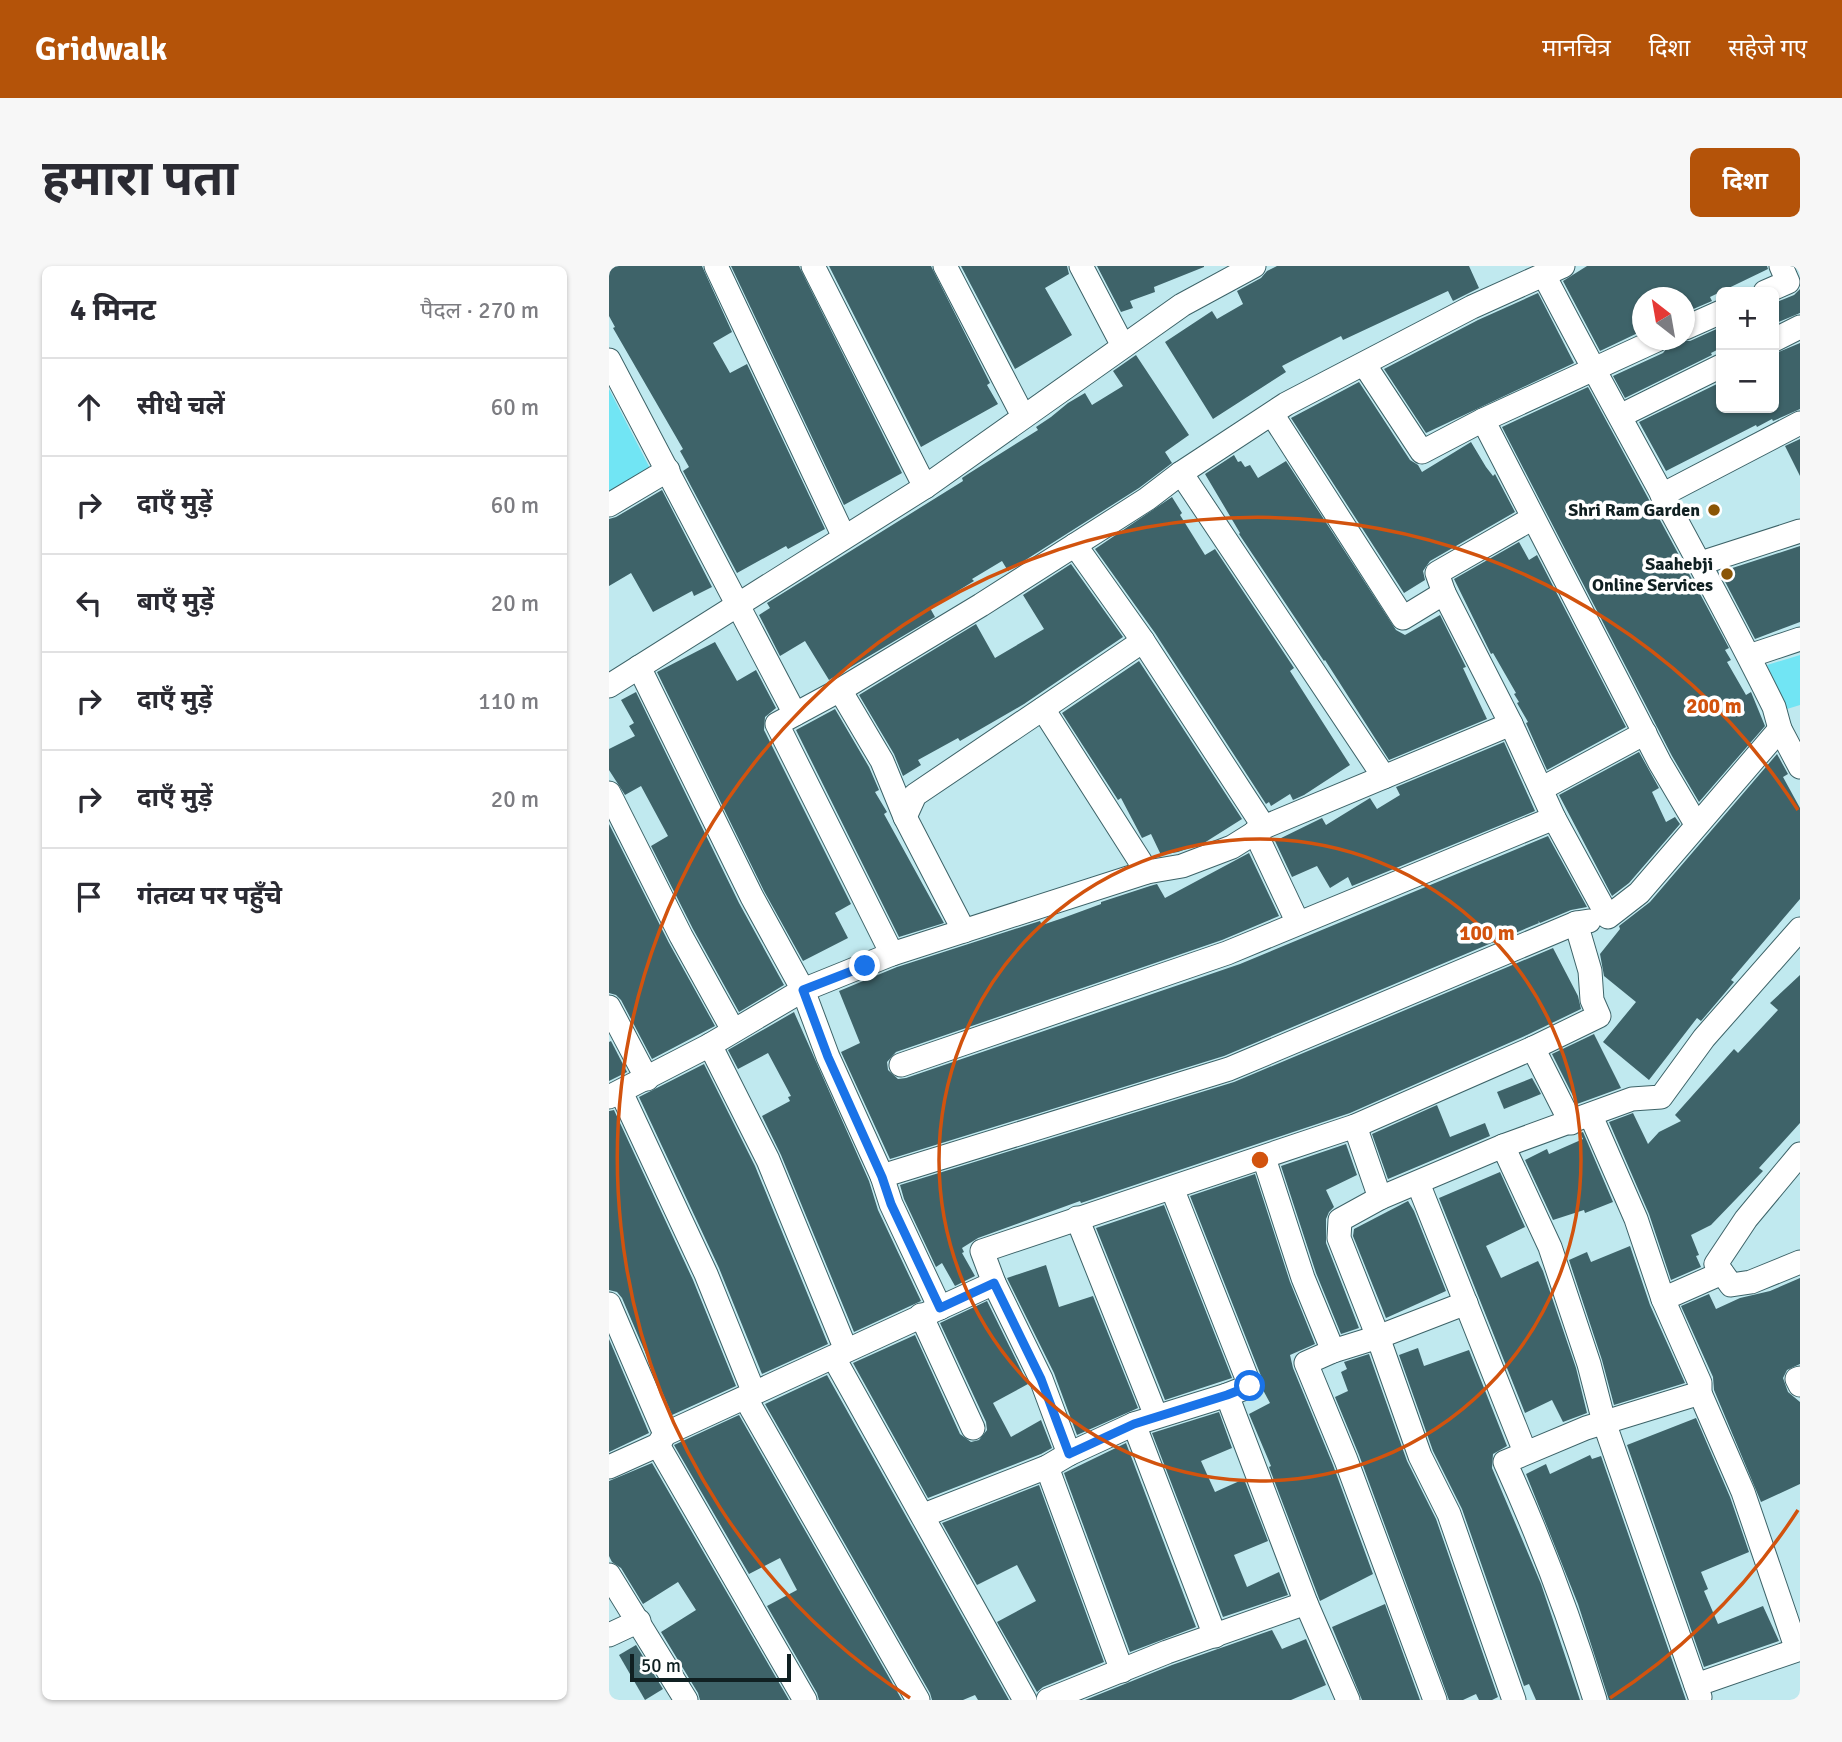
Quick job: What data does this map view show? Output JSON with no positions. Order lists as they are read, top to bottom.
{
  "places": ["Shri Ram Garden", "Saahebji Online Services"],
  "scale_bar": "50 m",
  "north": "top left",
  "page": {
    "header": "Gridwalk",
    "nav": ["मानचित्र", "दिशा", "सहेजे गए"],
    "buttons": "दिशा",
    "title": "हमारा पता",
    "heading": ["4 मिनट", "पैदल · 270 m"],
    "map_buttons": ["+", "−"],
    "list": [
      ["सीधे चलें", "60 m"],
      ["दाएँ मुड़ें", "60 m"],
      ["बाएँ मुड़ें", "20 m"],
      ["दाएँ मुड़ें", "110 m"],
      ["दाएँ मुड़ें", "20 m"],
      "गंतव्य पर पहुँचे"
    ],
    "scale": "50 m"
  },
  "rings": ["200 m", "100 m"]
}
